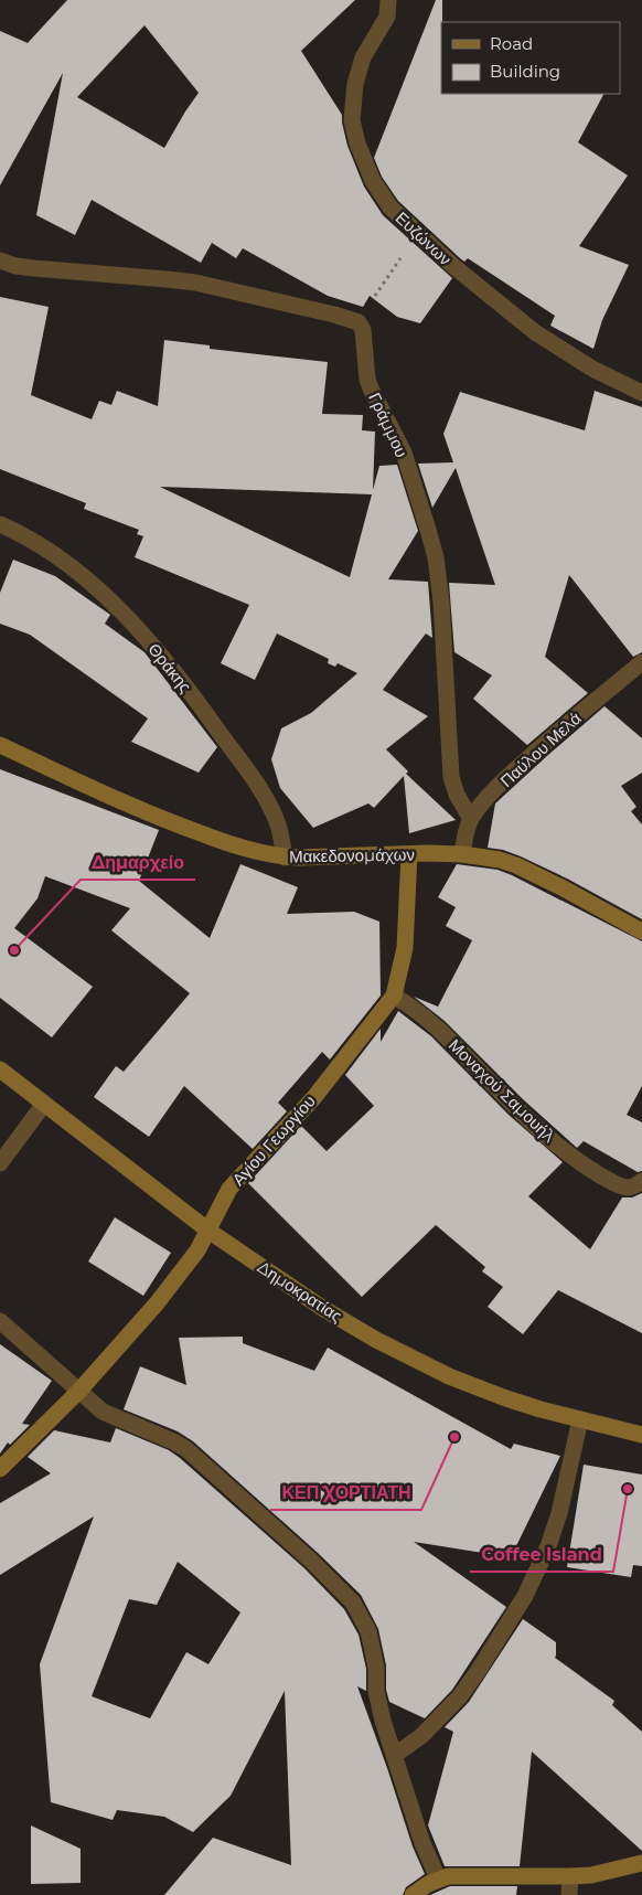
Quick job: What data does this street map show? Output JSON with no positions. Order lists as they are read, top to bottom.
{
  "streets": {
    "main road": ["Μακεδονομάχων", "Αγίου Γεωργίου", "Δημοκρατίας"],
    "street": [
      "Ευζώνων",
      "Γράμμου",
      "Θράκης",
      "Παύλου Μελά",
      "Μοναχού Σαμουήλ"
    ]
  },
  "crossings": [
    ["Γράμμου", "Παύλου Μελά"],
    ["Θράκης", "Μακεδονομάχων"],
    ["Παύλου Μελά", "Μακεδονομάχων"],
    ["Μακεδονομάχων", "Αγίου Γεωργίου"],
    ["Μοναχού Σαμουήλ", "Αγίου Γεωργίου"],
    ["Αγίου Γεωργίου", "Δημοκρατίας"]
  ],
  "places": ["Δημαρχείο", "ΚΕΠ ΧΟΡΤΙΑΤΗ", "Coffee Island"],
  "legend": ["Road", "Building"]
}
